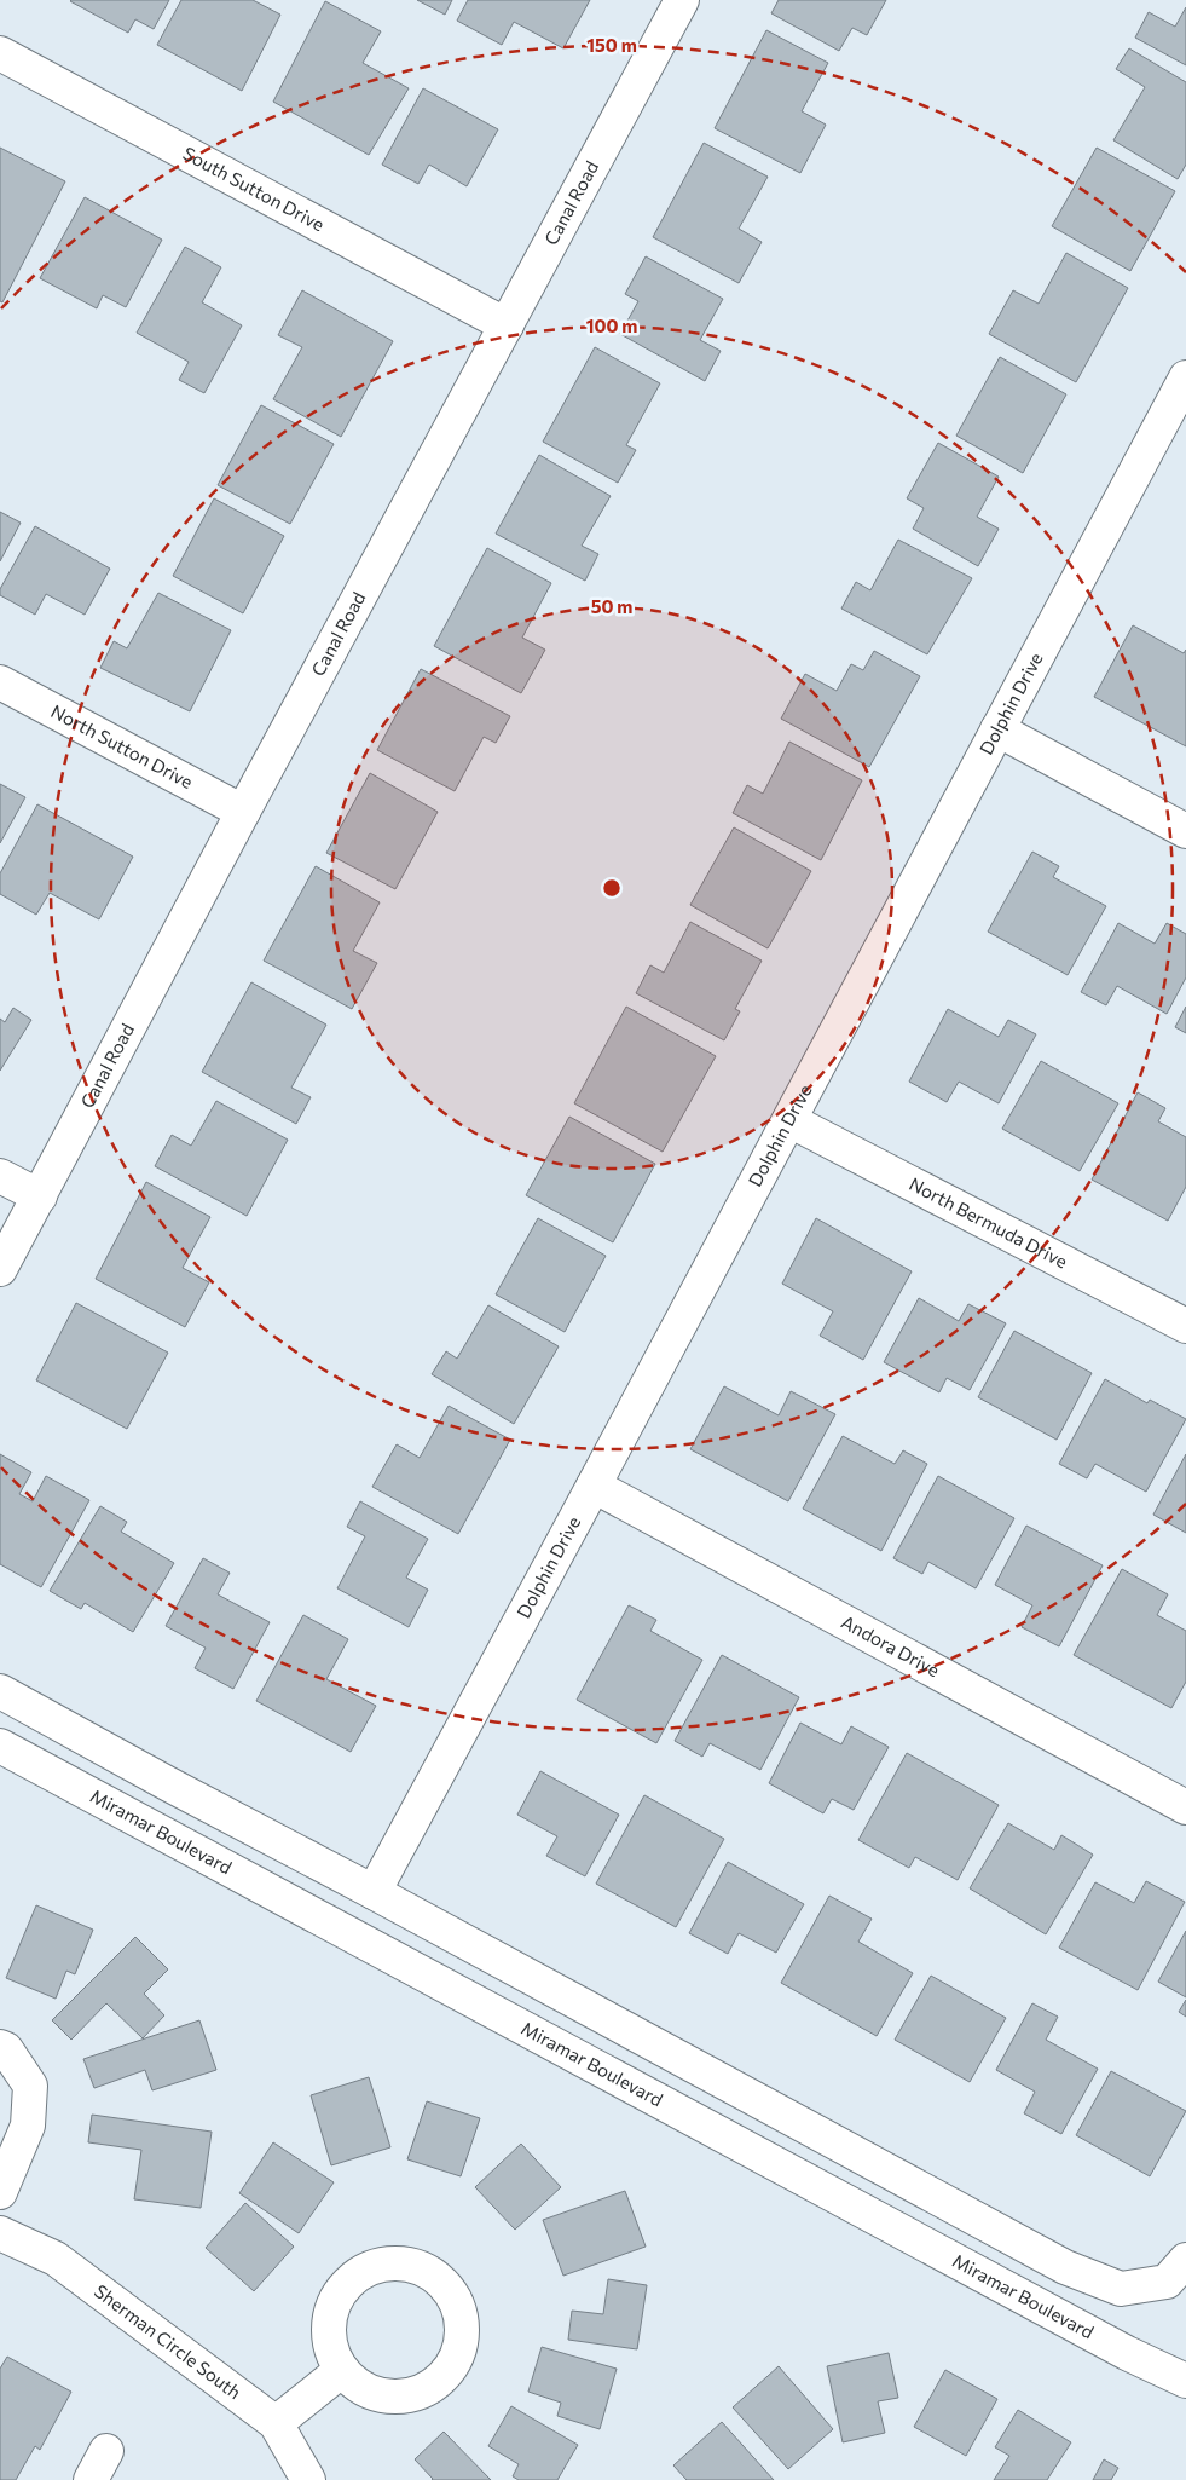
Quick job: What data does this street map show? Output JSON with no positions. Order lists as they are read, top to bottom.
{
  "streets": {
    "street": [
      "South Sutton Drive",
      "Canal Road",
      "Dolphin Drive",
      "North Sutton Drive",
      "North Bermuda Drive",
      "Andora Drive",
      "Miramar Boulevard",
      "Sherman Circle South"
    ]
  },
  "crossings": [
    ["South Sutton Drive", "Canal Road"],
    ["Canal Road", "North Sutton Drive"],
    ["Dolphin Drive", "North Bermuda Drive"],
    ["Dolphin Drive", "Andora Drive"]
  ],
  "rings": ["150 m", "100 m", "50 m"]
}
